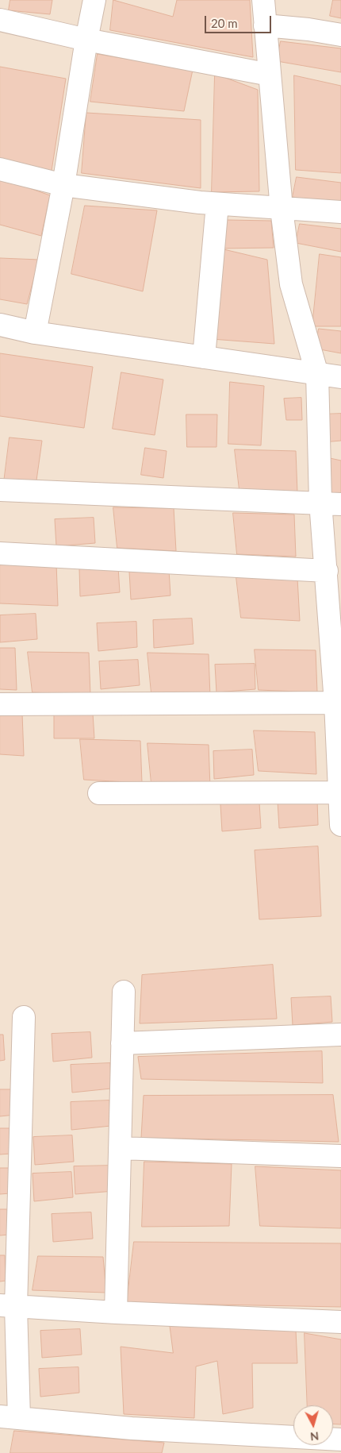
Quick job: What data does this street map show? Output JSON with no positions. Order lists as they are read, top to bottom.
{
  "scale_bar": "20 m",
  "north": "bottom"
}
